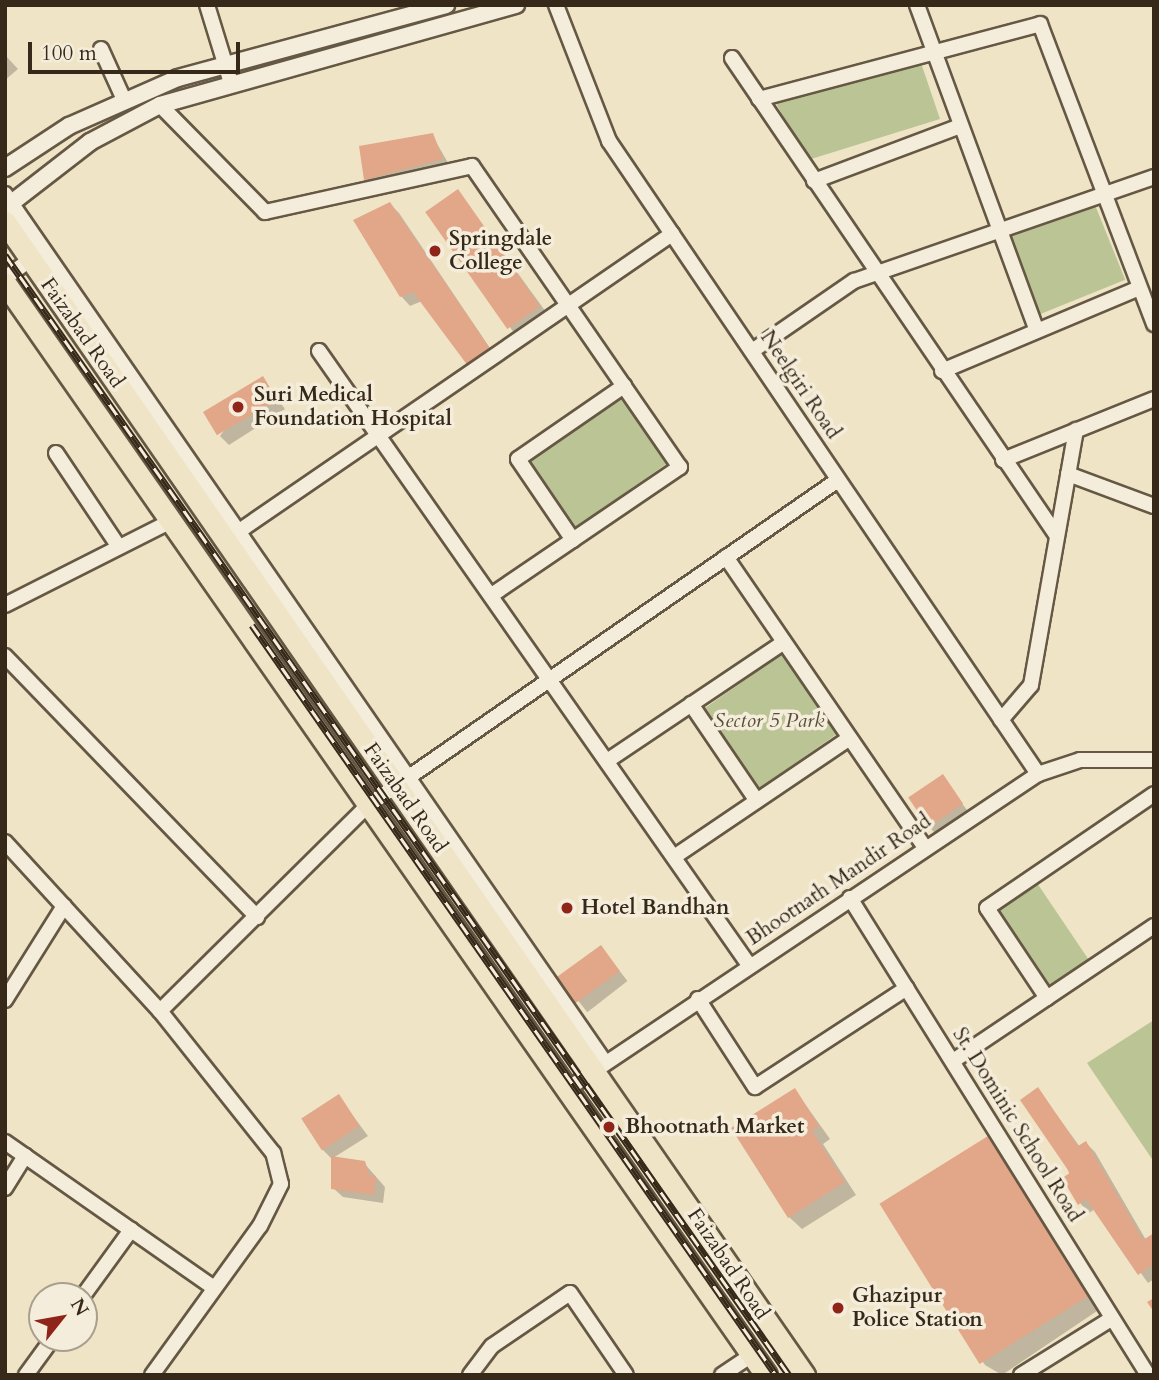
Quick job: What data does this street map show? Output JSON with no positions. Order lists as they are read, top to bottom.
{
  "streets": {
    "main road": ["Faizabad Road"],
    "street": ["Neelgiri Road", "Bhootnath Mandir Road", "St. Dominic School Road"]
  },
  "crossings": [
    ["Faizabad Road", "Bhootnath Mandir Road"],
    ["Neelgiri Road", "Bhootnath Mandir Road"],
    ["Bhootnath Mandir Road", "St. Dominic School Road"]
  ],
  "parks": ["Sector 5 Park"],
  "places": [
    "Springdale College",
    "Suri Medical Foundation Hospital",
    "Hotel Bandhan",
    "Bhootnath Market",
    "Ghazipur Police Station"
  ],
  "scale_bar": "100 m",
  "north": "top right"
}
